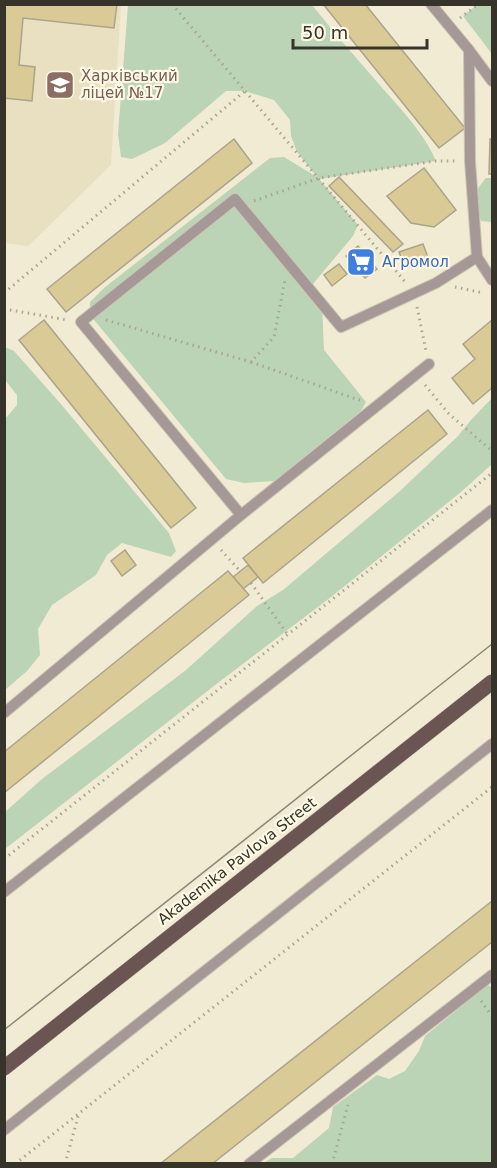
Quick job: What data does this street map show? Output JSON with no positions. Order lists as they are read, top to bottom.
{
  "streets": {
    "main road": ["Akademika Pavlova Street"]
  },
  "places": {
    "school or university": ["Харківський ліцей №17"],
    "supermarket": ["Агромол"]
  },
  "scale_bar": "50 m"
}
